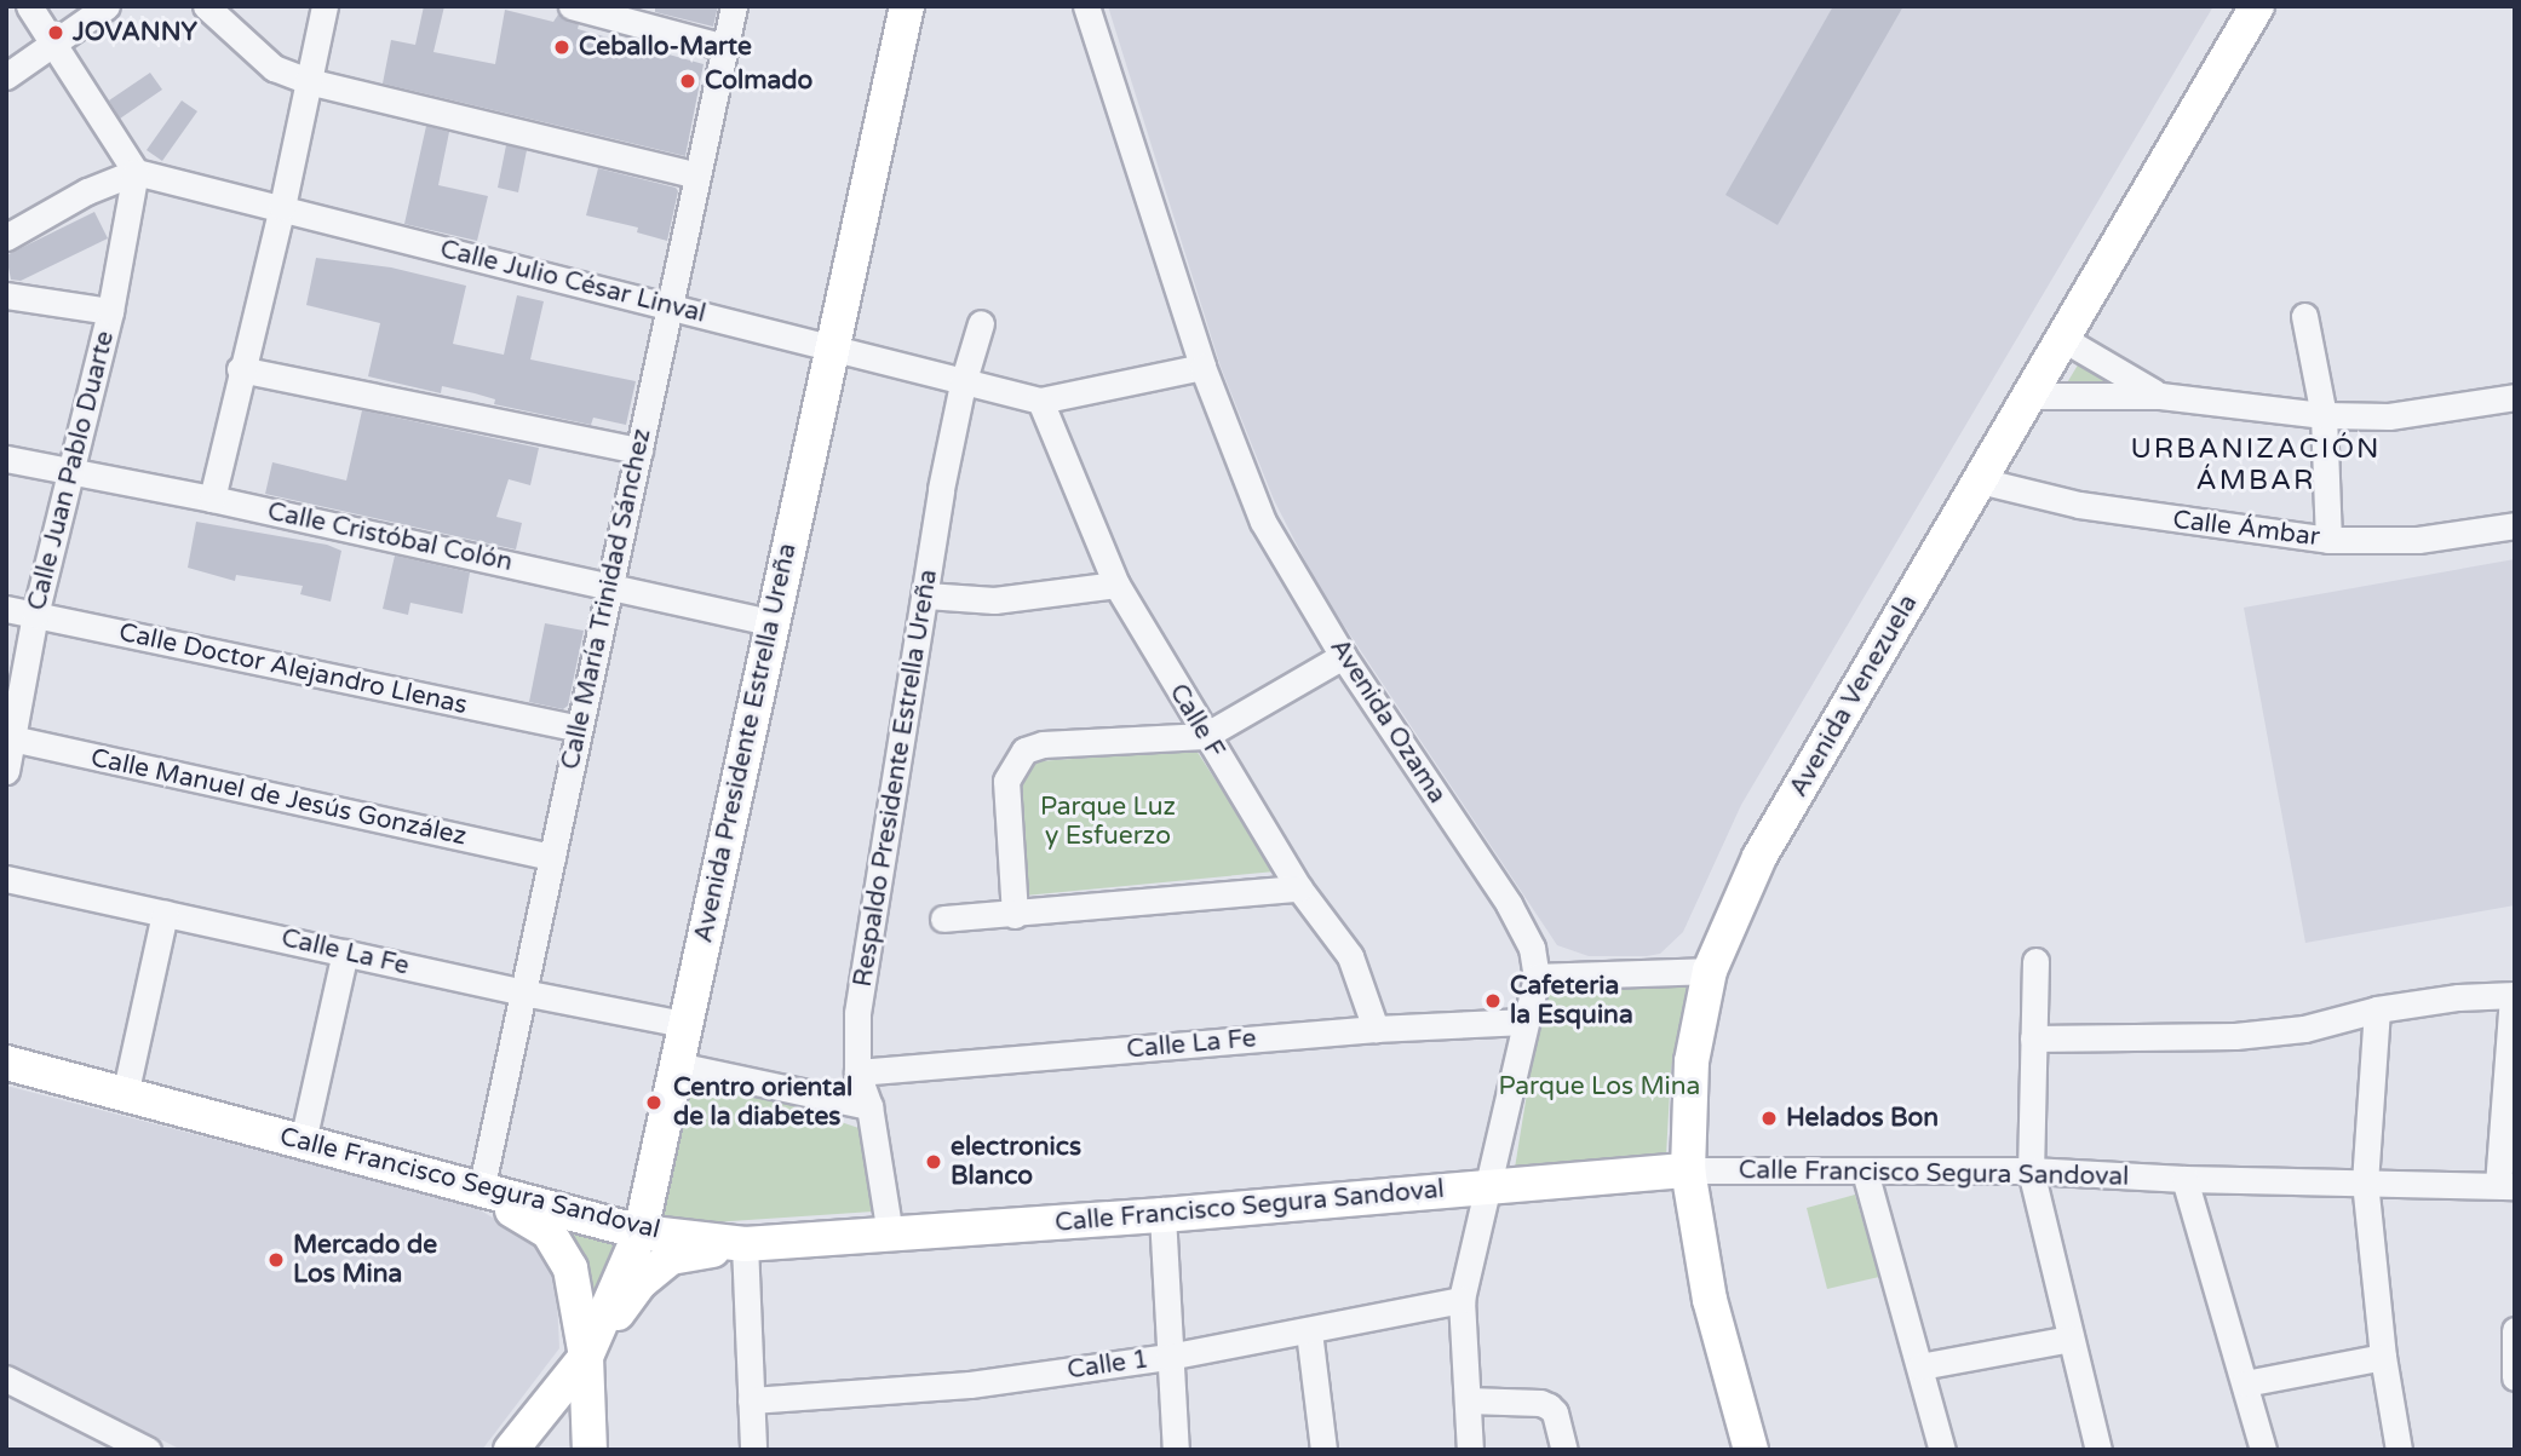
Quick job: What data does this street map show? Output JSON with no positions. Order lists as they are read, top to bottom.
{
  "streets": {
    "main road": ["Avenida Venezuela", "Avenida Presidente Estrella Ureña", "Calle Francisco Segura Sandoval"],
    "street": [
      "Calle Julio César Linval",
      "Calle Juan Pablo Duarte",
      "Calle Ámbar",
      "Calle Cristóbal Colón",
      "Calle María Trinidad Sánchez",
      "Calle Doctor Alejandro Llenas",
      "Calle F",
      "Avenida Ozama",
      "Respaldo Presidente Estrella Ureña",
      "Calle Manuel de Jesús González",
      "Calle La Fe",
      "Calle 1"
    ]
  },
  "crossings": [
    ["Calle Julio César Linval", "Calle Juan Pablo Duarte"],
    ["Calle Julio César Linval", "Calle María Trinidad Sánchez"],
    ["Calle Julio César Linval", "Calle F"],
    ["Calle Julio César Linval", "Avenida Ozama"],
    ["Calle Julio César Linval", "Avenida Presidente Estrella Ureña"],
    ["Calle Julio César Linval", "Respaldo Presidente Estrella Ureña"],
    ["Calle Juan Pablo Duarte", "Calle Cristóbal Colón"],
    ["Calle Juan Pablo Duarte", "Calle Doctor Alejandro Llenas"],
    ["Calle Juan Pablo Duarte", "Calle Manuel de Jesús González"],
    ["Calle Ámbar", "Avenida Venezuela"],
    ["Calle Cristóbal Colón", "Calle María Trinidad Sánchez"],
    ["Calle Cristóbal Colón", "Avenida Presidente Estrella Ureña"],
    ["Calle María Trinidad Sánchez", "Calle Doctor Alejandro Llenas"],
    ["Calle María Trinidad Sánchez", "Calle Manuel de Jesús González"],
    ["Calle María Trinidad Sánchez", "Calle La Fe"],
    ["Calle María Trinidad Sánchez", "Calle Francisco Segura Sandoval"],
    ["Avenida Venezuela", "Calle Francisco Segura Sandoval"],
    ["Calle F", "Calle La Fe"],
    ["Avenida Ozama", "Calle La Fe"],
    ["Avenida Ozama", "Calle Francisco Segura Sandoval"],
    ["Avenida Ozama", "Calle 1"],
    ["Avenida Presidente Estrella Ureña", "Calle La Fe"],
    ["Avenida Presidente Estrella Ureña", "Calle Francisco Segura Sandoval"],
    ["Respaldo Presidente Estrella Ureña", "Calle La Fe"],
    ["Respaldo Presidente Estrella Ureña", "Calle Francisco Segura Sandoval"]
  ],
  "districts": ["URBANIZACIÓN ÁMBAR"],
  "parks": ["Parque Luz y Esfuerzo", "Parque Los Mina"],
  "places": [
    "JOVANNY",
    "Ceballo-Marte",
    "Colmado",
    "Cafeteria la Esquina",
    "Centro oriental de la diabetes",
    "Helados Bon",
    "electronics Blanco",
    "Mercado de Los Mina"
  ]
}
